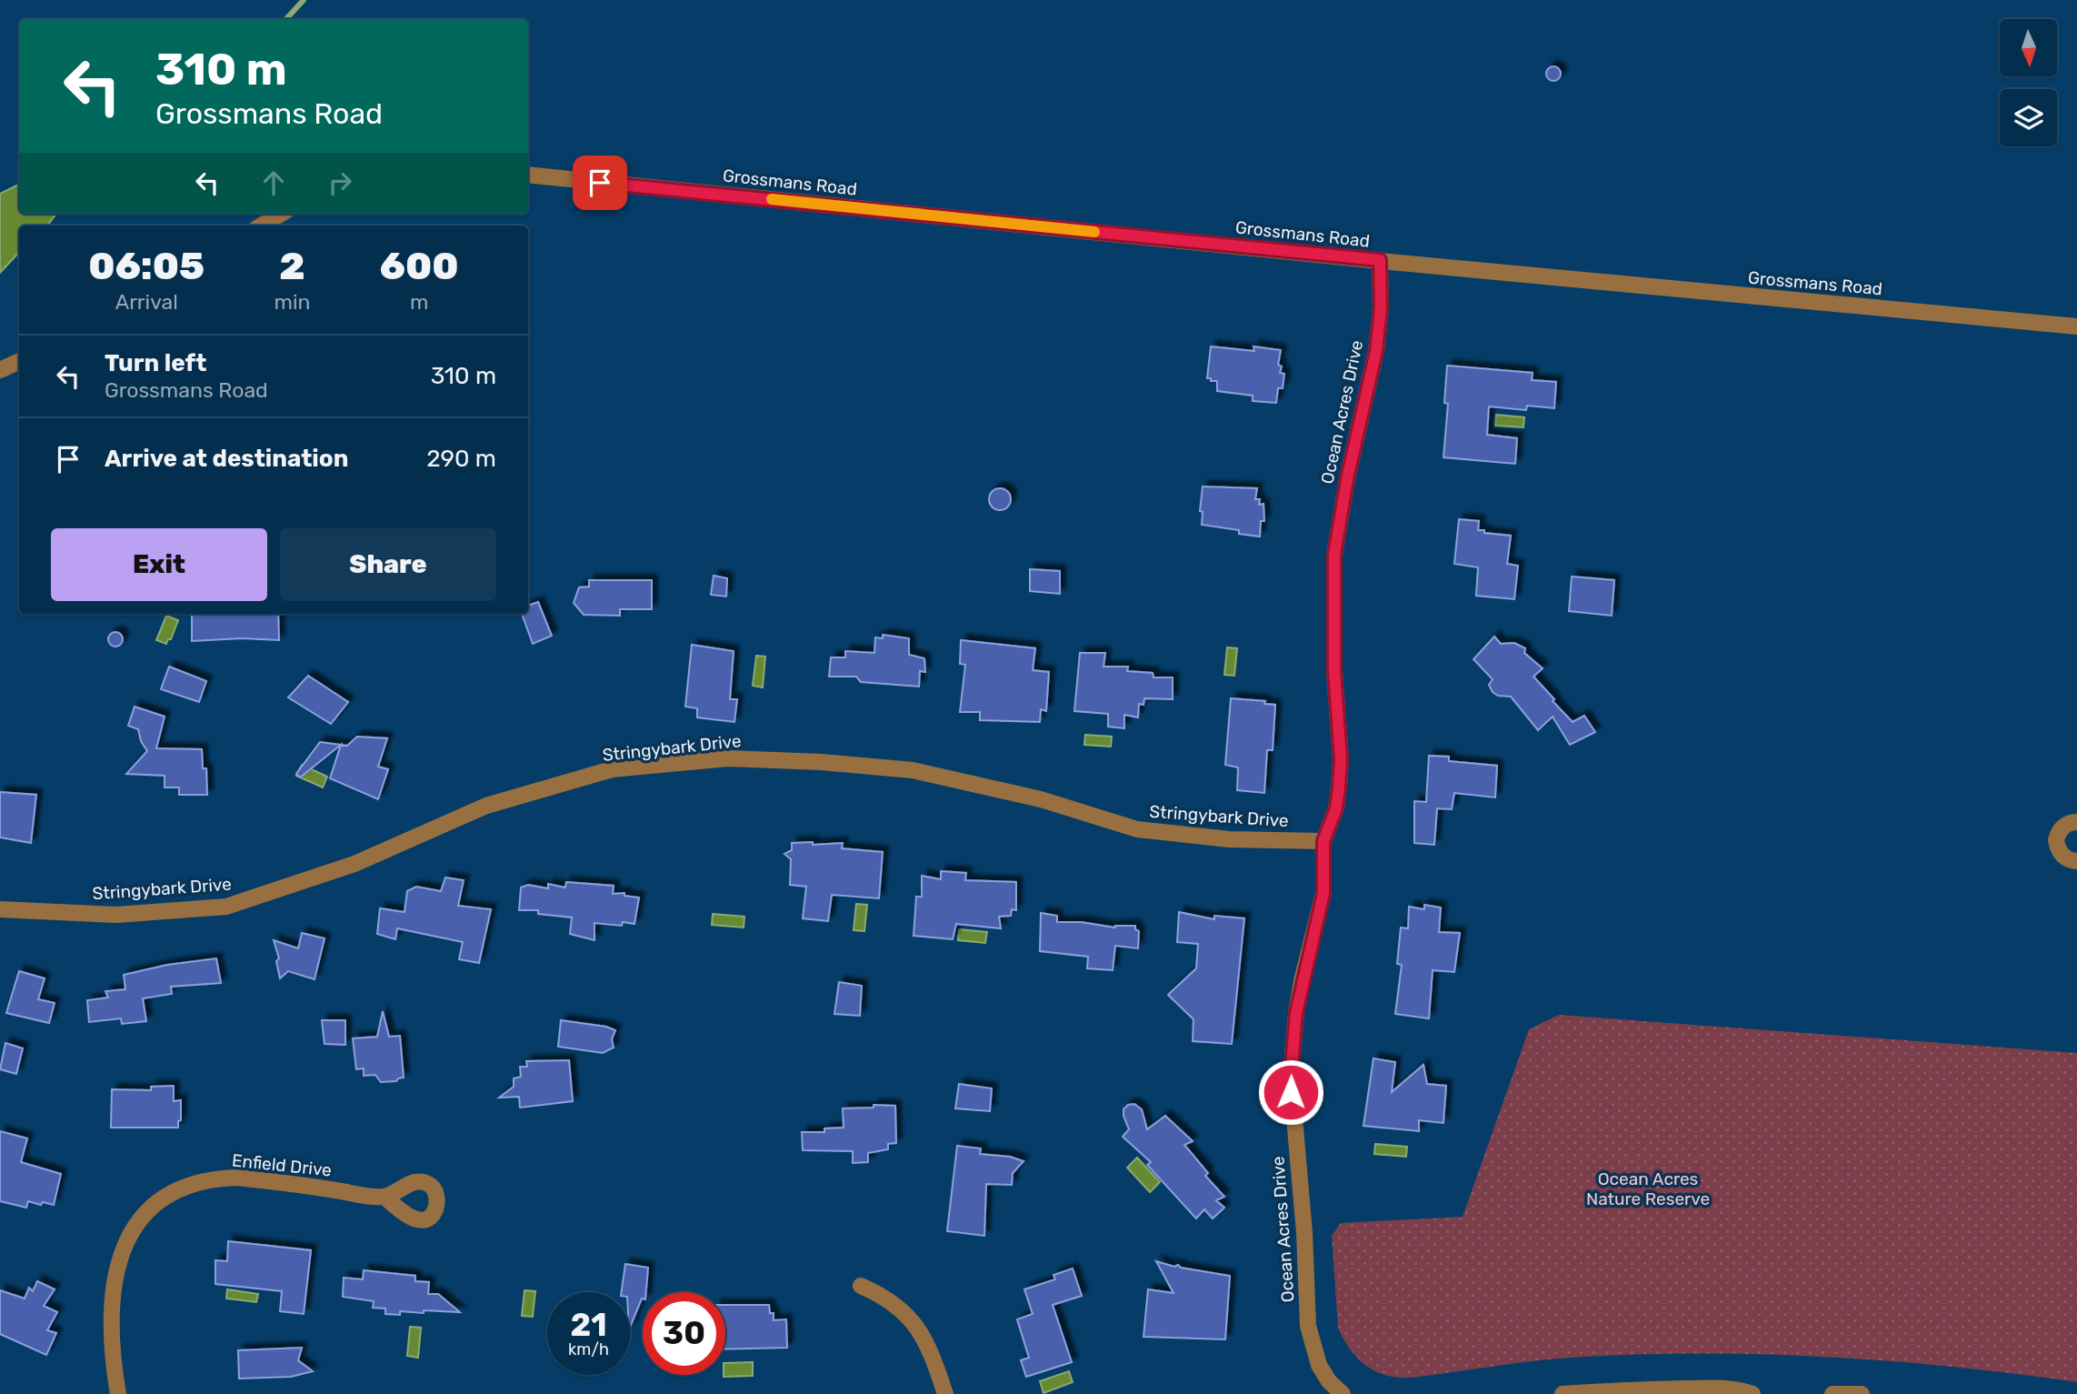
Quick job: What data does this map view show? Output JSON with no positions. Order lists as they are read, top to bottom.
{
  "streets": {
    "street": [
      "Grossmans Road",
      "Ocean Acres Drive",
      "Stringybark Drive",
      "Enfield Drive"
    ]
  },
  "crossings": [
    ["Grossmans Road", "Ocean Acres Drive"],
    ["Ocean Acres Drive", "Stringybark Drive"]
  ],
  "parks": ["Ocean Acres Nature Reserve"],
  "north": "bottom",
  "page": {
    "turn": ["310 m", "Grossmans Road"],
    "eta": [
      "06:05",
      "Arrival",
      "2",
      "min",
      "600",
      "m"
    ],
    "list": [
      {
        "name": "Turn left",
        "note": "Grossmans Road",
        "value": "310 m"
      },
      {
        "name": "Arrive at destination",
        "value": "290 m"
      }
    ],
    "buttons": ["Exit", "Share"],
    "speed": "21 km/h",
    "limit": "30"
  }
}
